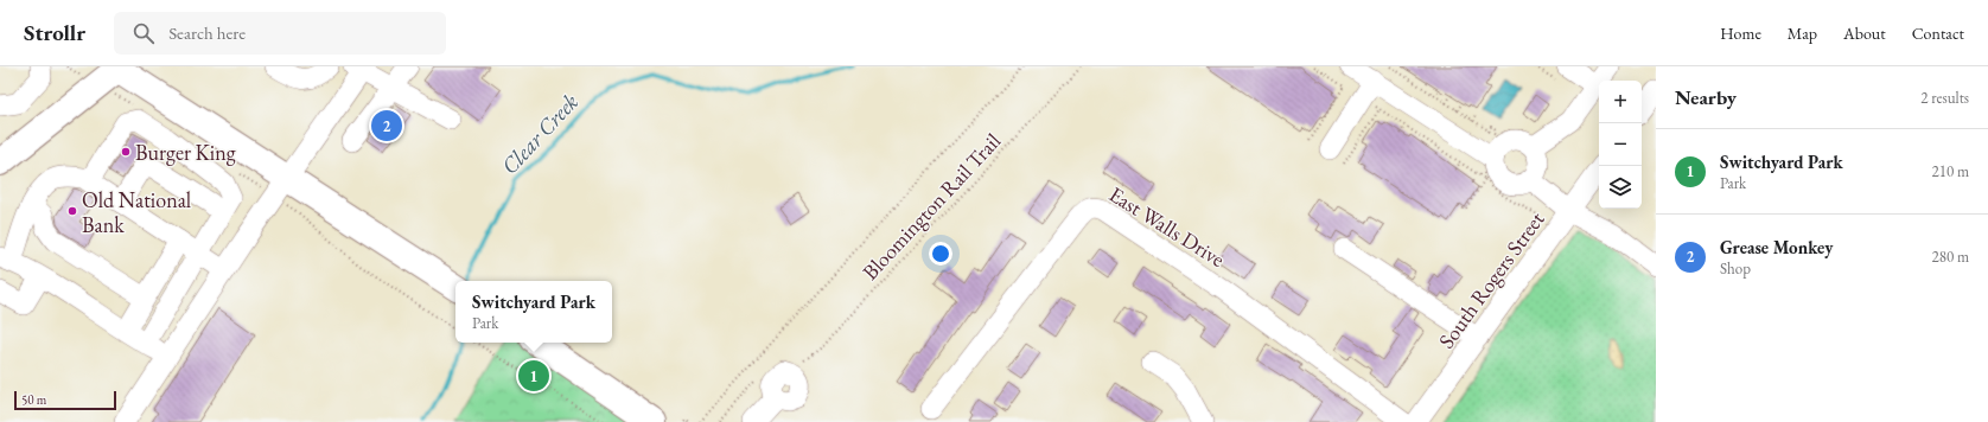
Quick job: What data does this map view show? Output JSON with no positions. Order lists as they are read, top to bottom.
{
  "streets": {
    "street": ["East Walls Drive", "South Rogers Street"],
    "path": ["Bloomington Rail Trail"]
  },
  "water": ["Clear Creek"],
  "places": ["Burger King", "Old National Bank"],
  "scale_bar": "50 m",
  "page": {
    "header": "Strollr",
    "search": "Search here",
    "nav": [
      "Home",
      "Map",
      "About",
      "Contact"
    ],
    "heading": ["Nearby", "2 results"],
    "map_buttons": ["+", "−"],
    "pins": ["2", "1"],
    "list": [
      {
        "mark": "1",
        "name": "Switchyard Park",
        "note": "Park",
        "value": "210 m"
      },
      {
        "mark": "2",
        "name": "Grease Monkey",
        "note": "Shop",
        "value": "280 m"
      }
    ],
    "popup": ["Switchyard Park", "Park"],
    "scale": "50 m"
  }
}
